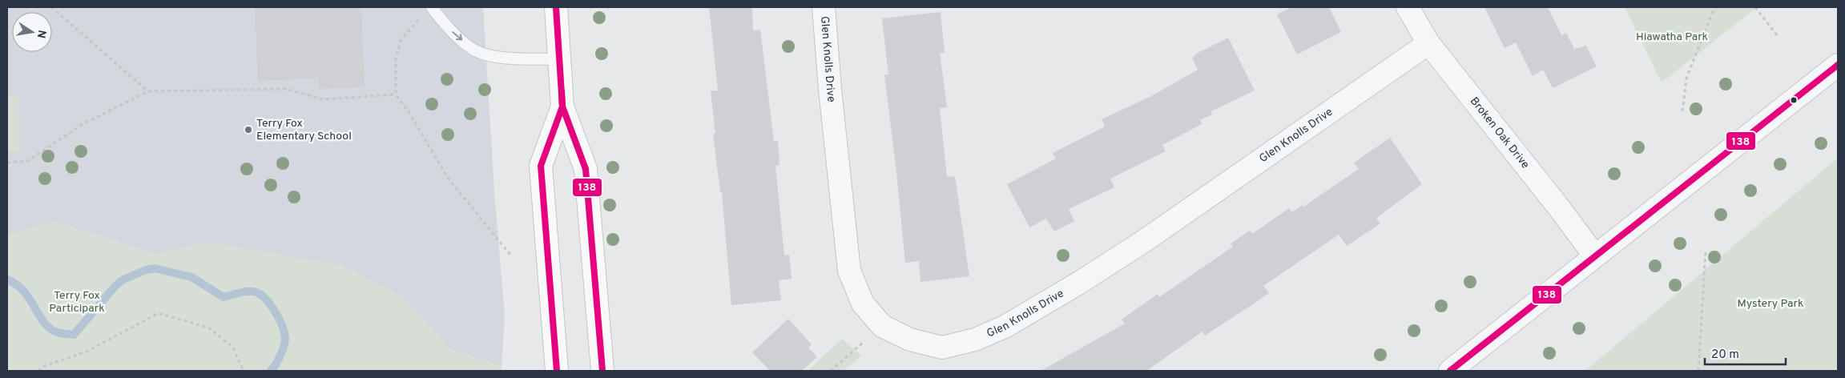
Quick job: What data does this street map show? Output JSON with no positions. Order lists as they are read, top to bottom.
{
  "streets": {
    "street": ["Glen Knolls Drive", "Broken Oak Drive"]
  },
  "crossings": [
    ["Glen Knolls Drive", "Broken Oak Drive"]
  ],
  "parks": ["Hiawatha Park", "Terry Fox Participark", "Mystery Park"],
  "places": ["Terry Fox Elementary School"],
  "lines": ["transit line 138"],
  "scale_bar": "20 m",
  "north": "right"
}
